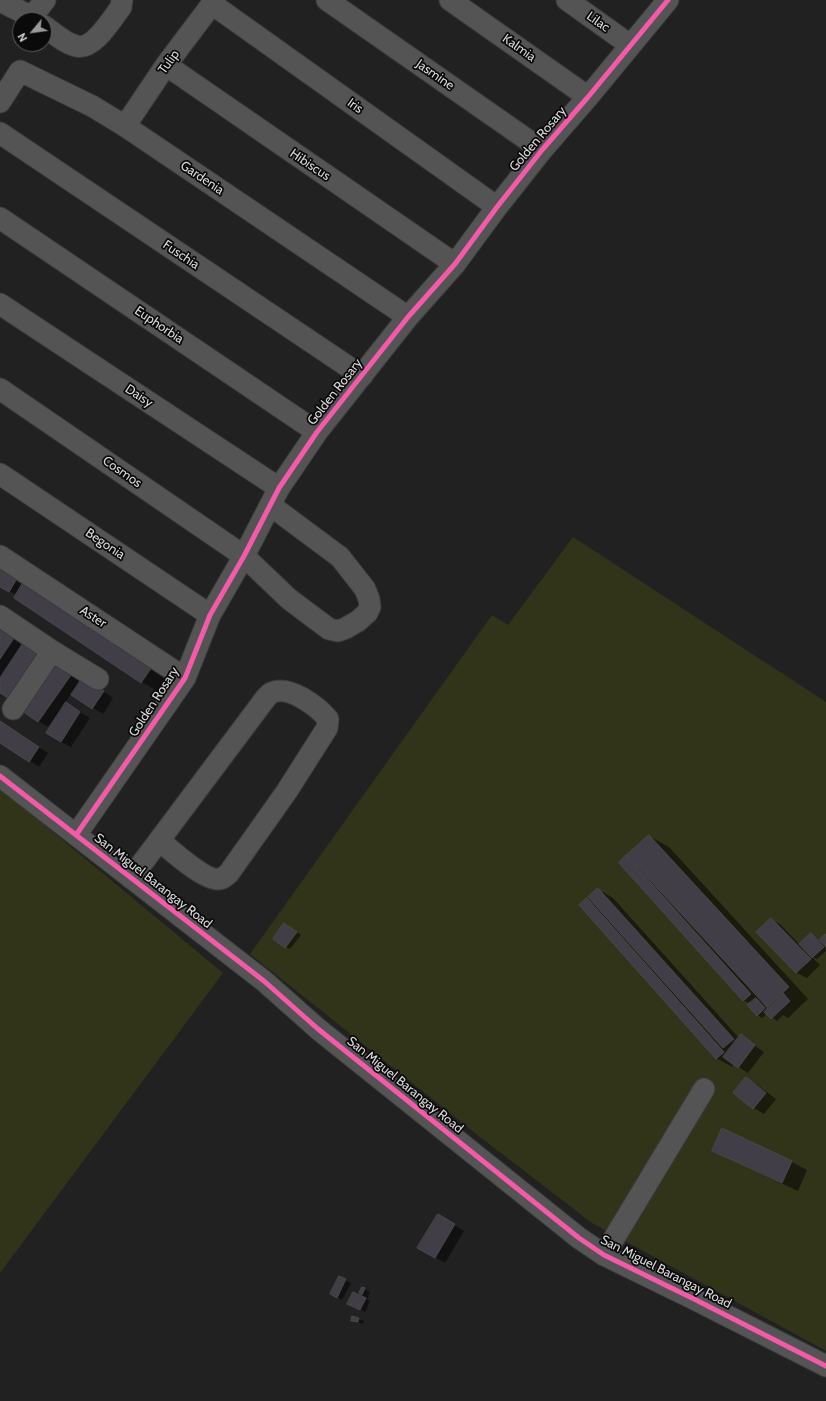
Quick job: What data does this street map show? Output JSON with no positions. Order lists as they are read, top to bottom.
{
  "streets": {
    "street": [
      "Lilac",
      "Kalmia",
      "Tulip",
      "Jasmine",
      "Iris",
      "Golden Rosary",
      "Hibiscus",
      "Gardenia",
      "Fuschia",
      "Euphorbia",
      "Daisy",
      "Cosmos",
      "Begonia",
      "Aster",
      "San Miguel Barangay Road"
    ]
  },
  "crossings": [
    ["Lilac", "Golden Rosary"],
    ["Kalmia", "Golden Rosary"],
    ["Tulip", "Iris"],
    ["Tulip", "Hibiscus"],
    ["Tulip", "Gardenia"],
    ["Jasmine", "Golden Rosary"],
    ["Iris", "Golden Rosary"],
    ["Golden Rosary", "Hibiscus"],
    ["Golden Rosary", "Gardenia"],
    ["Golden Rosary", "Fuschia"],
    ["Golden Rosary", "Euphorbia"],
    ["Golden Rosary", "Daisy"],
    ["Golden Rosary", "Cosmos"],
    ["Golden Rosary", "Begonia"],
    ["Golden Rosary", "Aster"],
    ["Golden Rosary", "San Miguel Barangay Road"],
    ["Daisy", "Cosmos"]
  ],
  "north": "bottom left"
}
